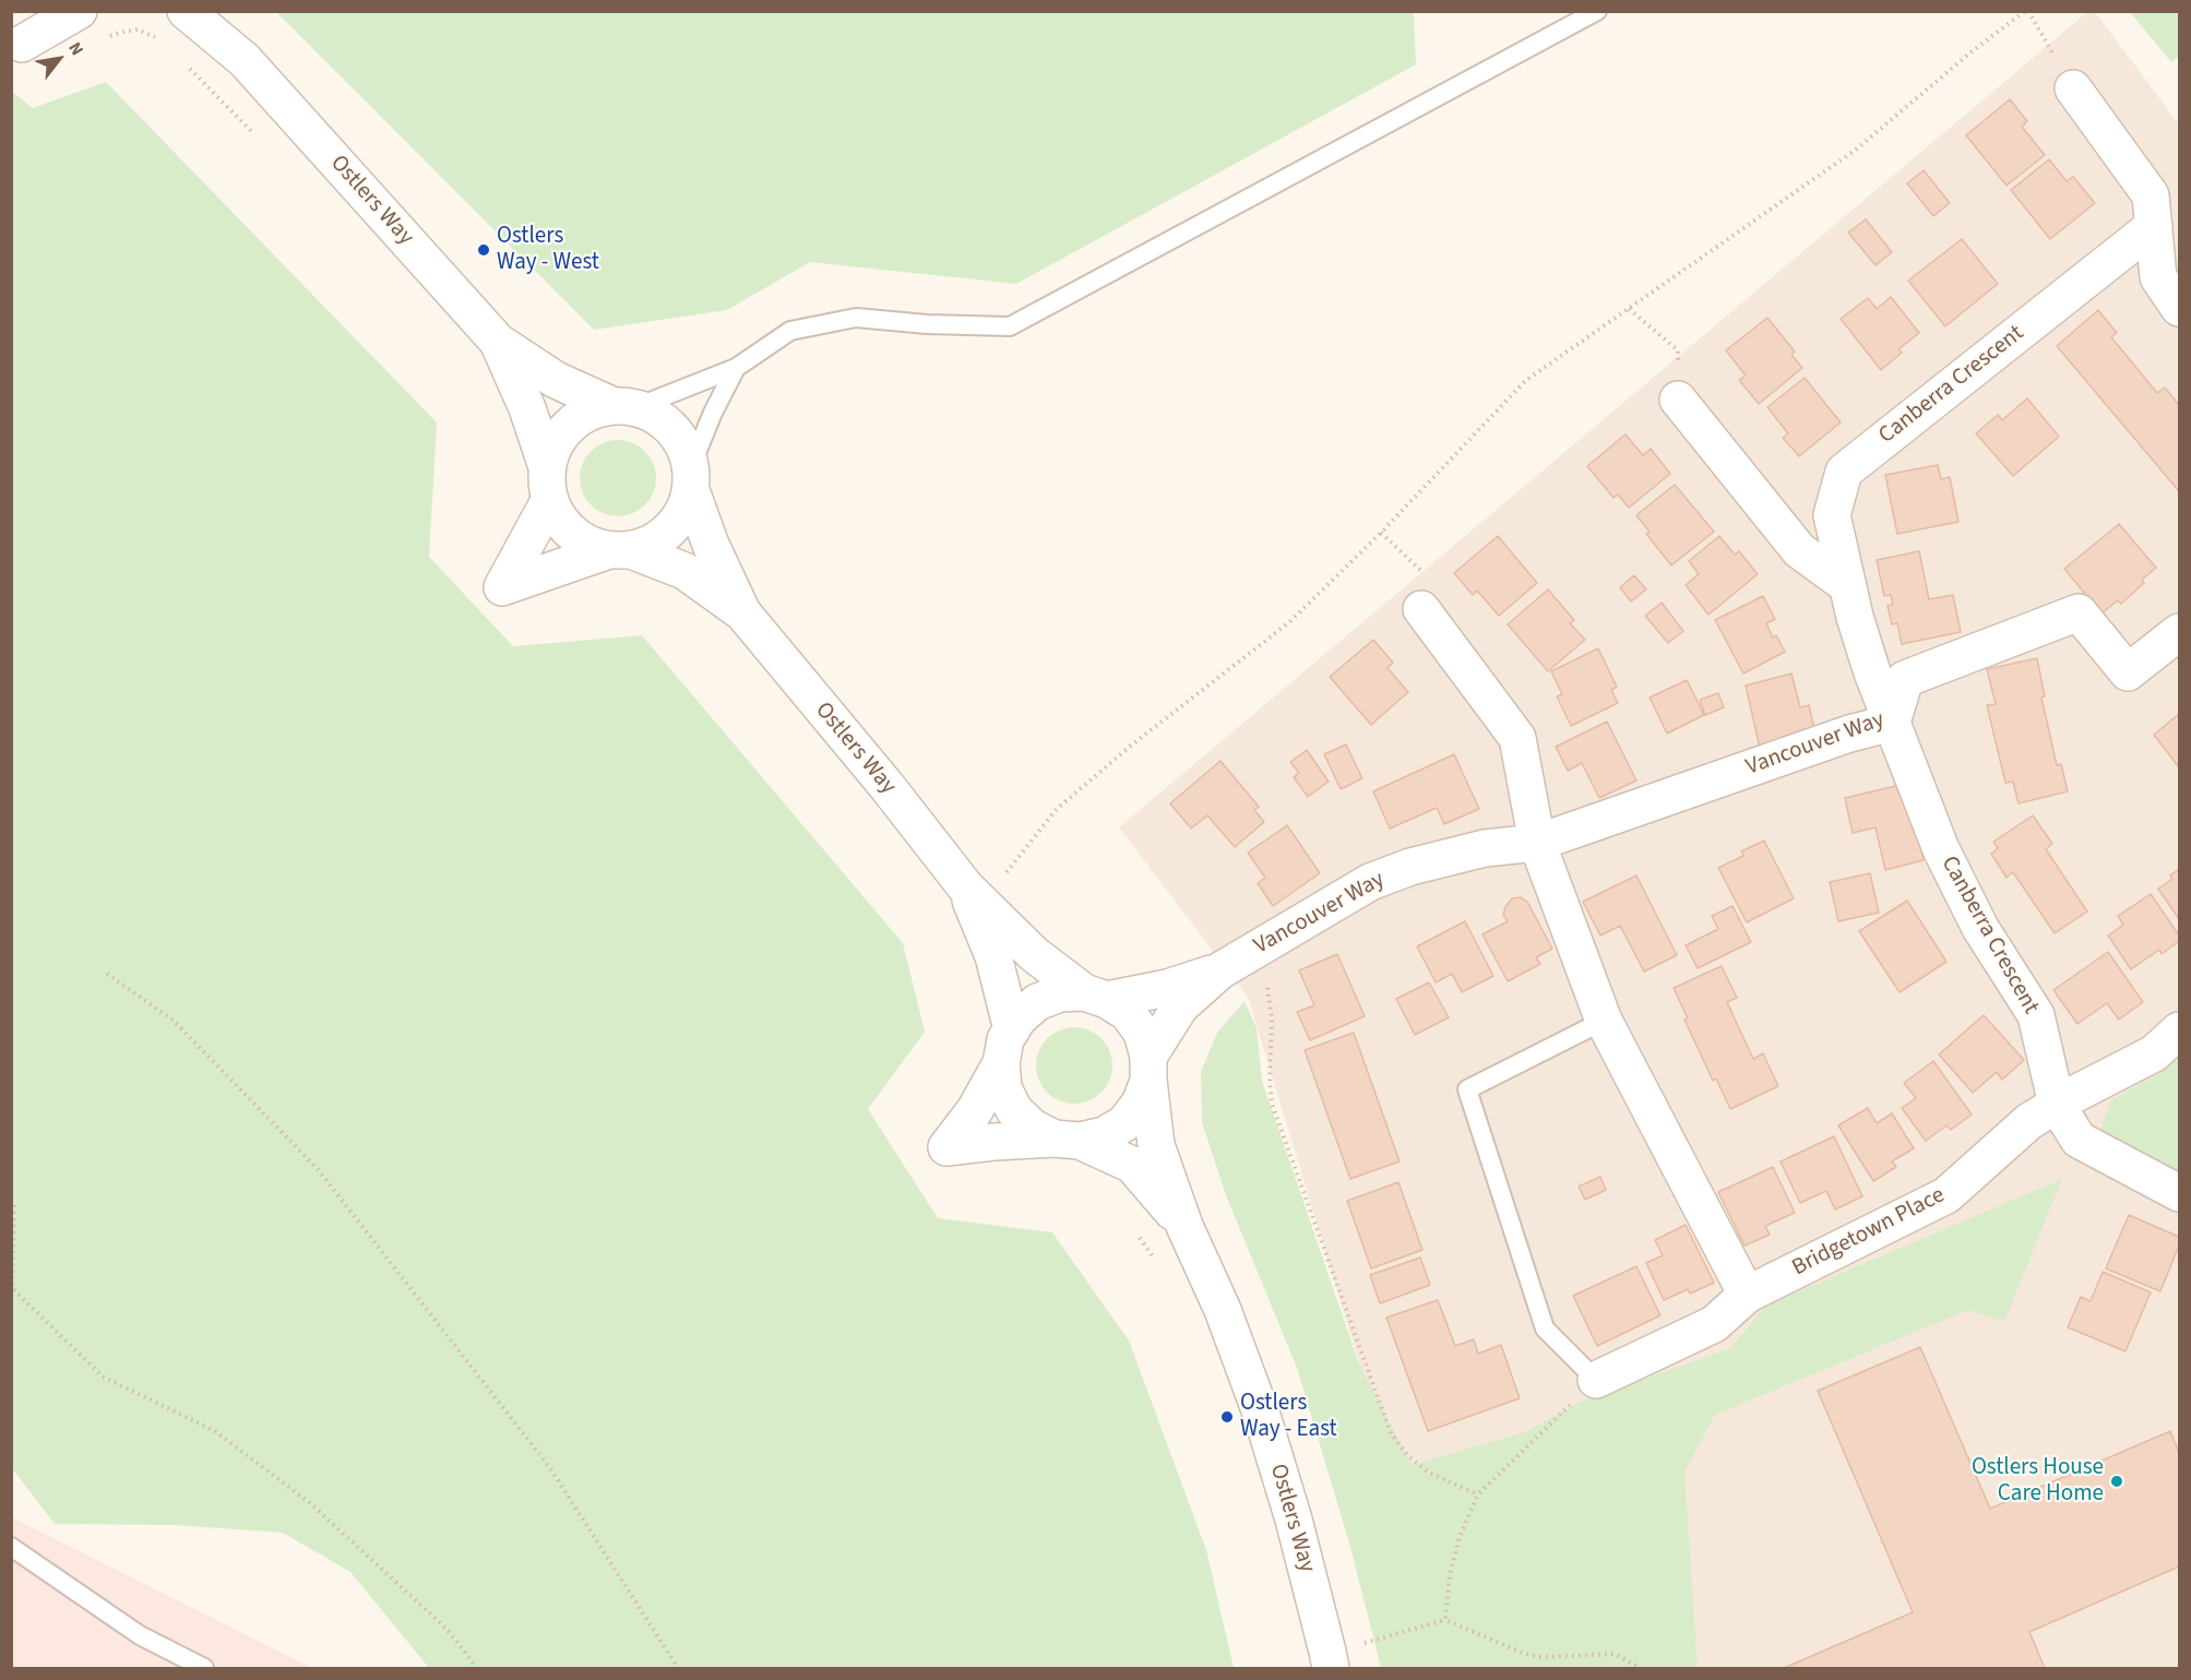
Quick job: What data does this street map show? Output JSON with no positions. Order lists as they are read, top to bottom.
{
  "streets": {
    "street": [
      "Ostlers Way",
      "Canberra Crescent",
      "Vancouver Way",
      "Bridgetown Place"
    ]
  },
  "crossings": [
    ["Canberra Crescent", "Vancouver Way"],
    ["Canberra Crescent", "Bridgetown Place"]
  ],
  "places": ["Ostlers Way - West", "Ostlers Way - East", "Ostlers House Care Home"],
  "north": "top right"
}
